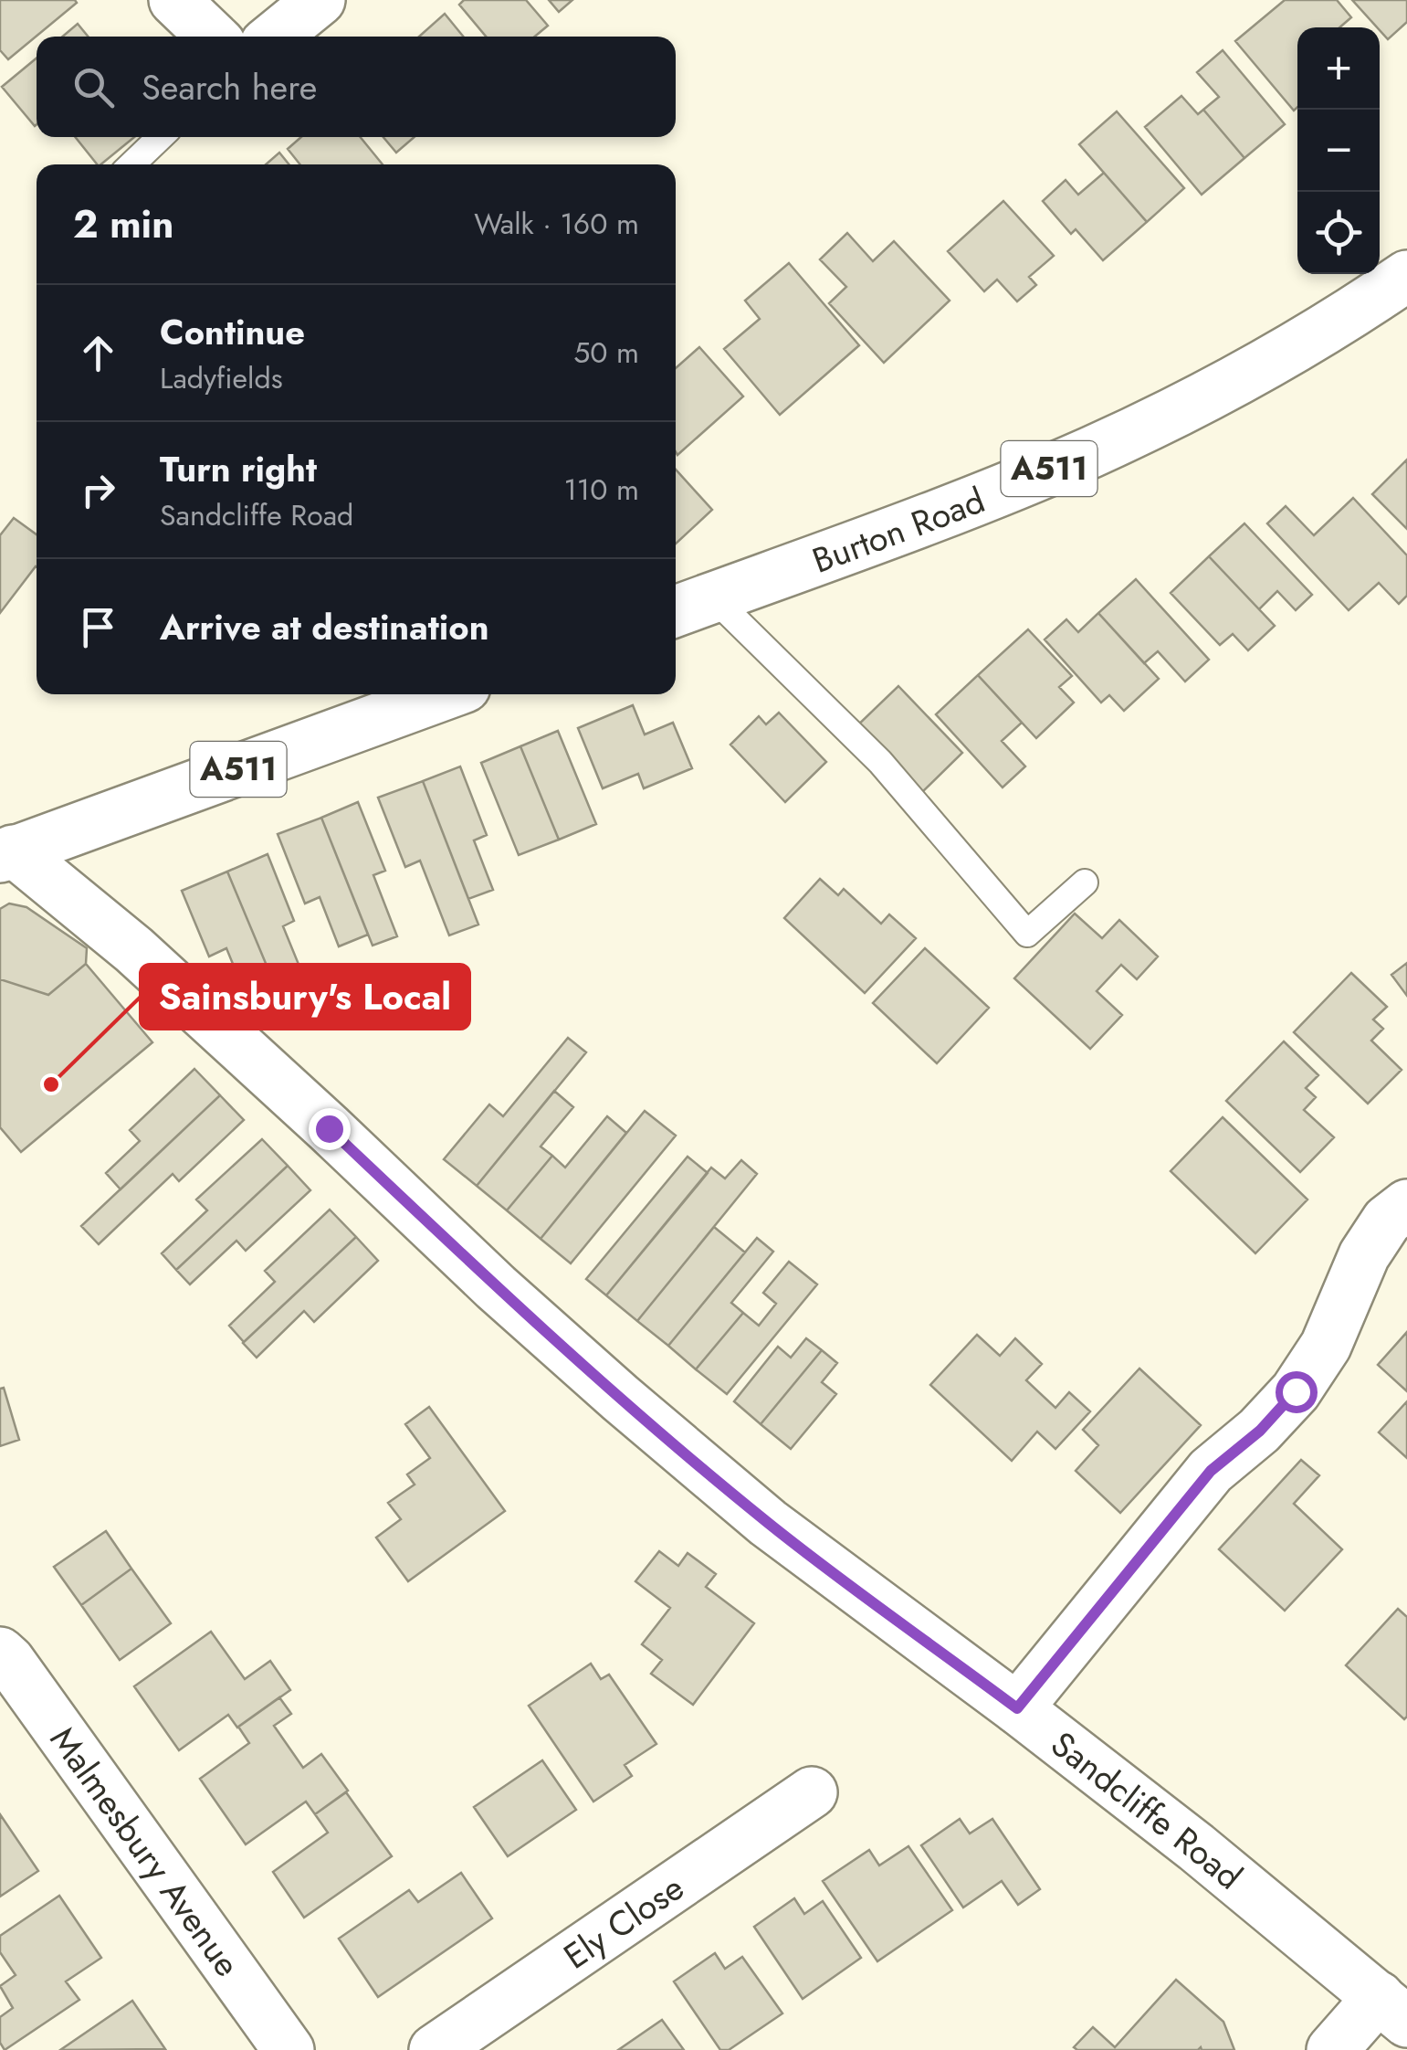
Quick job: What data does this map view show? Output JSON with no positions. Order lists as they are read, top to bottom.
{
  "streets": {
    "main road": [
      "A511",
      "Burton Road",
      "Sandcliffe Road",
      "Malmesbury Avenue",
      "Ely Close"
    ]
  },
  "crossings": [
    ["A511", "Sandcliffe Road"]
  ],
  "places": ["Sainsbury's Local"],
  "page": {
    "map_buttons": ["+", "−"],
    "search": "Search here",
    "heading": ["2 min", "Walk · 160 m"],
    "list": [
      ["Continue", "Ladyfields", "50 m"],
      ["Turn right", "Sandcliffe Road", "110 m"],
      "Arrive at destination"
    ]
  }
}
